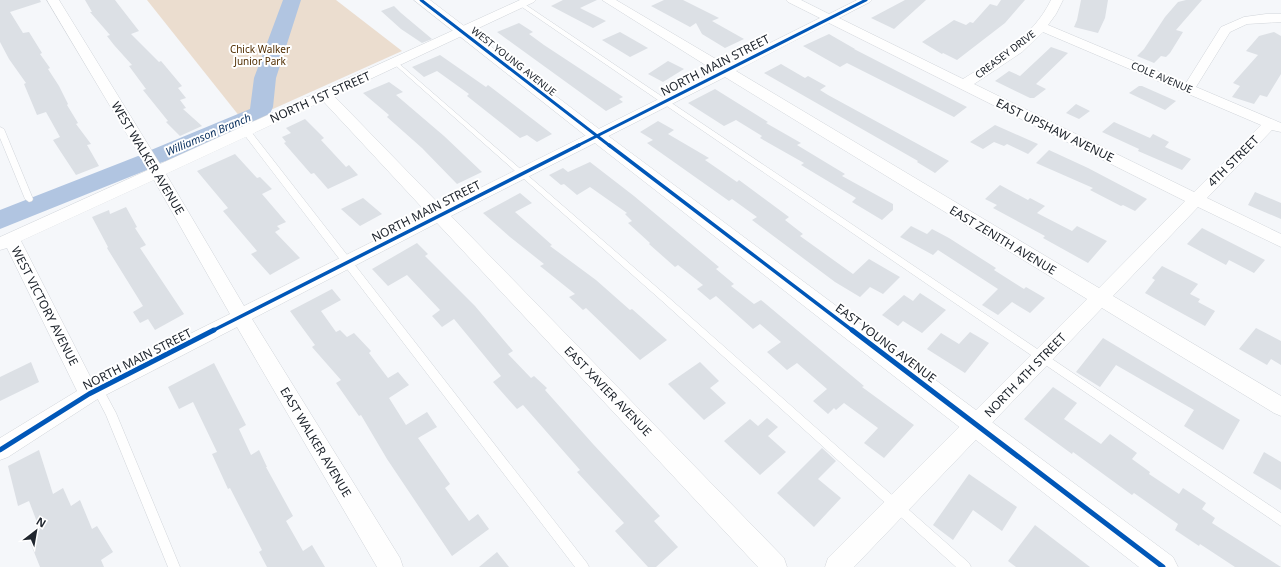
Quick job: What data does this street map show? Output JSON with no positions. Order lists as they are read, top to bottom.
{
  "streets": {
    "street": [
      "CREASEY DRIVE",
      "WEST YOUNG AVENUE",
      "NORTH MAIN STREET",
      "COLE AVENUE",
      "NORTH 1ST STREET",
      "EAST UPSHAW AVENUE",
      "WEST WALKER AVENUE",
      "4TH STREET",
      "EAST ZENITH AVENUE",
      "WEST VICTORY AVENUE",
      "EAST YOUNG AVENUE",
      "NORTH 4TH STREET",
      "EAST XAVIER AVENUE",
      "EAST WALKER AVENUE"
    ]
  },
  "crossings": [
    ["CREASEY DRIVE", "COLE AVENUE"],
    ["CREASEY DRIVE", "EAST UPSHAW AVENUE"],
    ["WEST YOUNG AVENUE", "NORTH MAIN STREET"],
    ["WEST YOUNG AVENUE", "NORTH 1ST STREET"],
    ["WEST YOUNG AVENUE", "EAST YOUNG AVENUE"],
    ["NORTH MAIN STREET", "EAST UPSHAW AVENUE"],
    ["NORTH MAIN STREET", "WEST WALKER AVENUE"],
    ["NORTH MAIN STREET", "EAST ZENITH AVENUE"],
    ["NORTH MAIN STREET", "WEST VICTORY AVENUE"],
    ["NORTH MAIN STREET", "EAST YOUNG AVENUE"],
    ["NORTH MAIN STREET", "EAST XAVIER AVENUE"],
    ["NORTH MAIN STREET", "EAST WALKER AVENUE"],
    ["COLE AVENUE", "4TH STREET"],
    ["NORTH 1ST STREET", "WEST WALKER AVENUE"],
    ["NORTH 1ST STREET", "WEST VICTORY AVENUE"],
    ["NORTH 1ST STREET", "EAST XAVIER AVENUE"],
    ["EAST UPSHAW AVENUE", "4TH STREET"],
    ["EAST UPSHAW AVENUE", "NORTH 4TH STREET"],
    ["WEST WALKER AVENUE", "EAST WALKER AVENUE"],
    ["4TH STREET", "NORTH 4TH STREET"],
    ["EAST ZENITH AVENUE", "NORTH 4TH STREET"],
    ["EAST YOUNG AVENUE", "NORTH 4TH STREET"]
  ],
  "water": ["Williamson Branch"],
  "parks": ["Chick Walker Junior Park"],
  "north": "top right"
}
